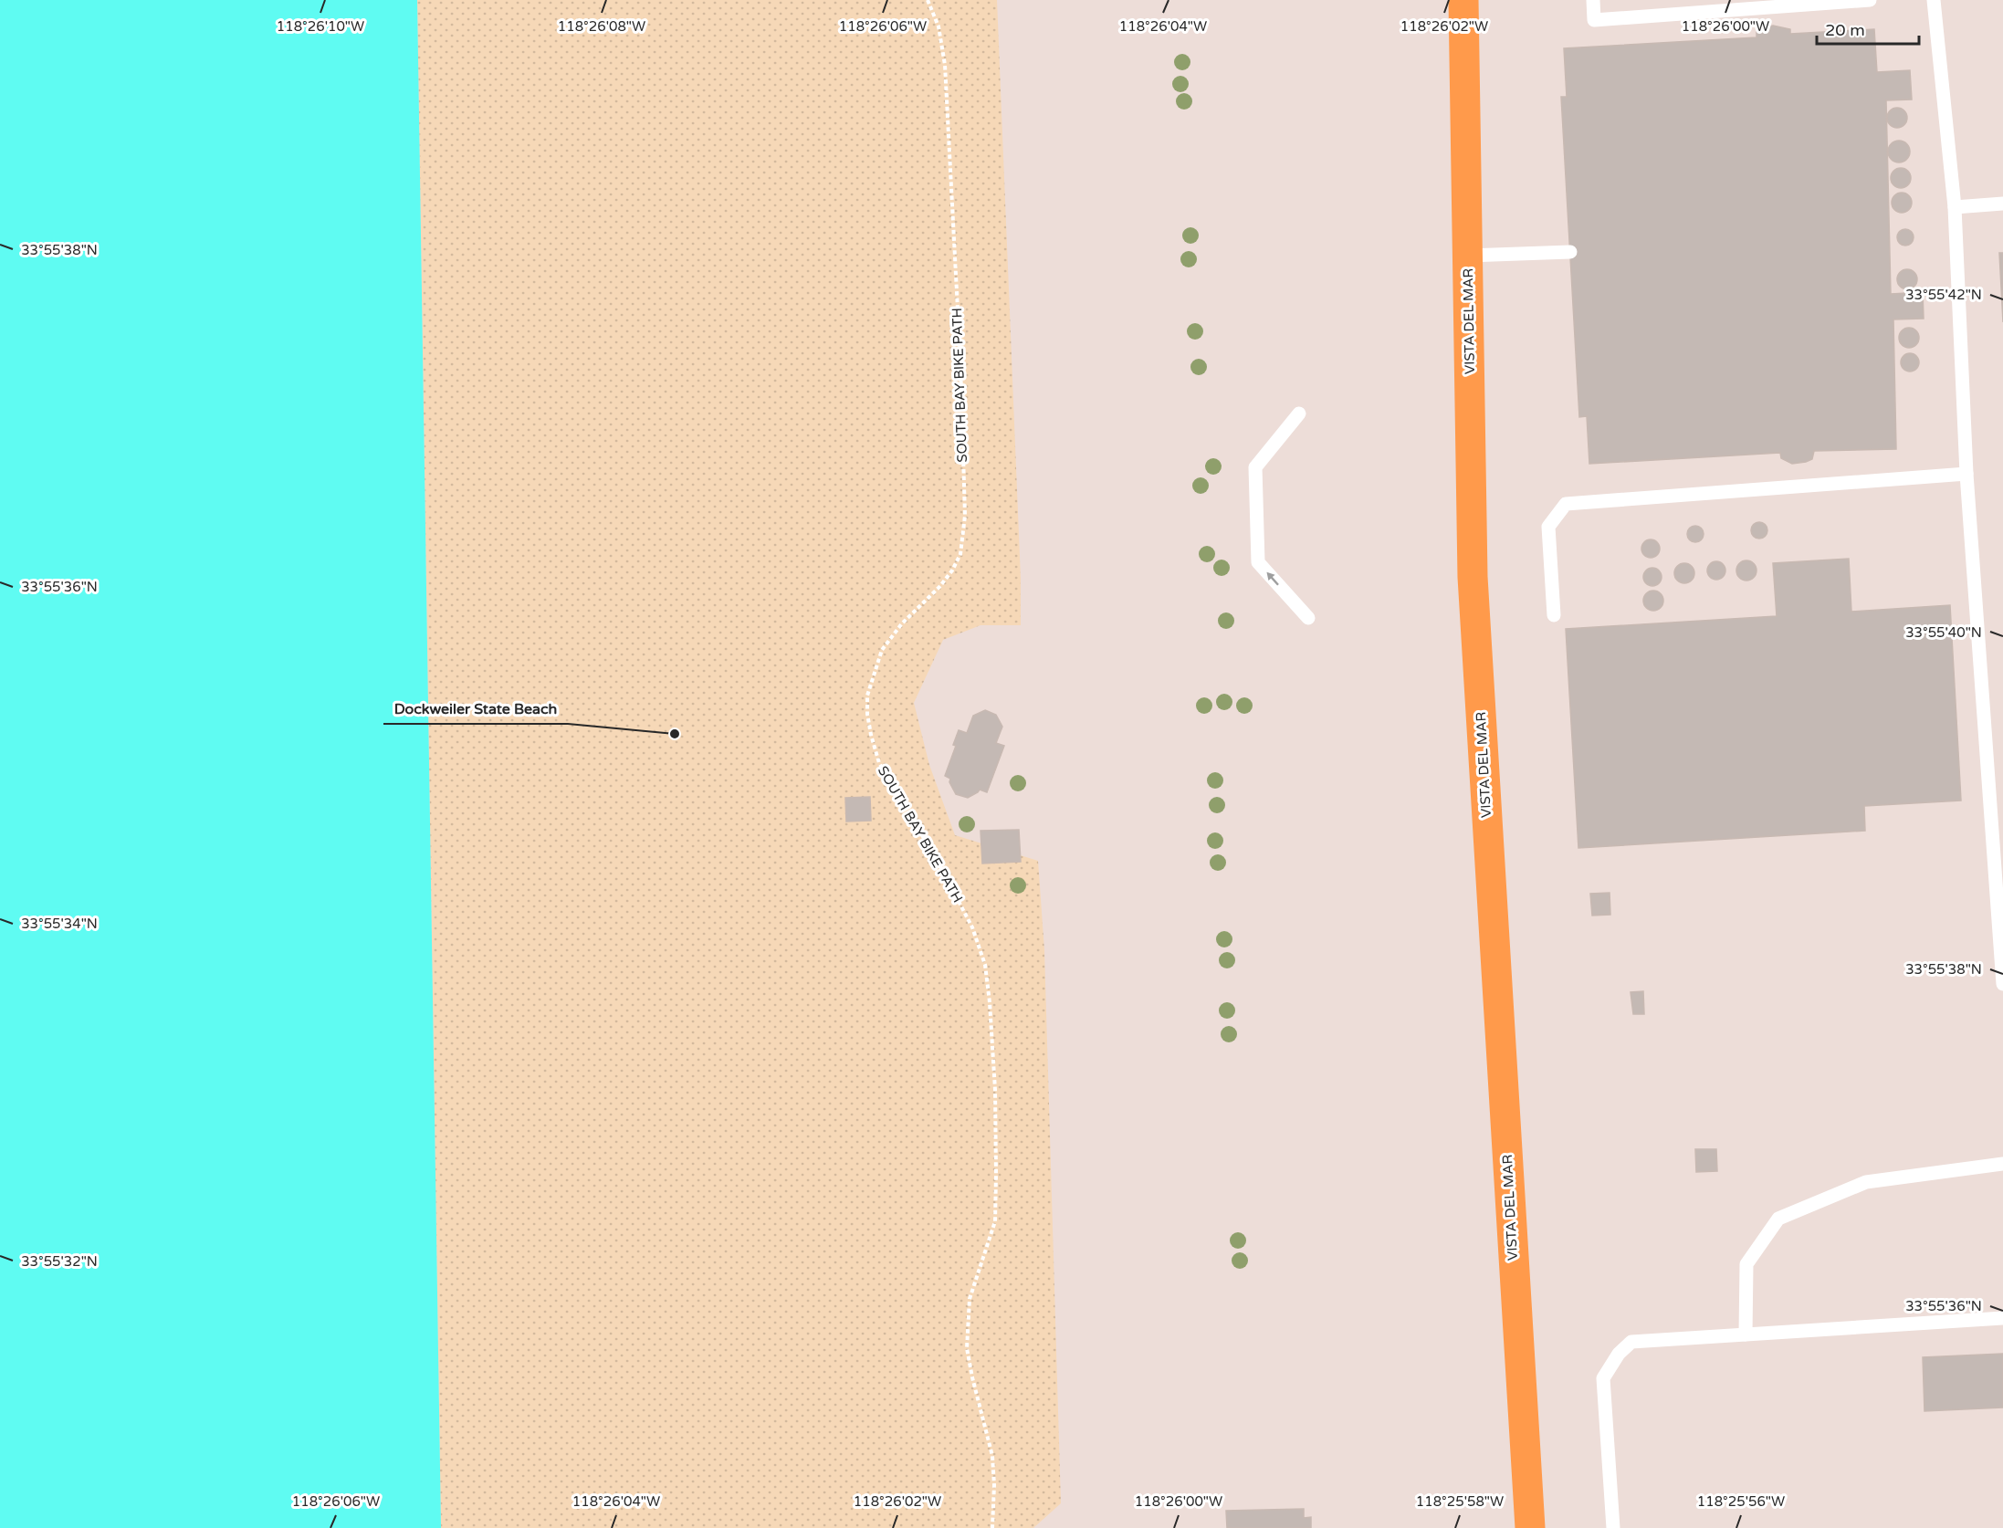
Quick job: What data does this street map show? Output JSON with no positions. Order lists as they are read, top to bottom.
{
  "streets": {
    "main road": ["VISTA DEL MAR"],
    "path": ["SOUTH BAY BIKE PATH"]
  },
  "places": ["Dockweiler State Beach"],
  "scale_bar": "20 m",
  "coordinates": [
    "118°26'10\"W",
    "118°26'08\"W",
    "118°26'06\"W",
    "118°26'04\"W",
    "118°26'02\"W",
    "118°26'00\"W",
    "33°55'38\"N",
    "33°55'42\"N",
    "33°55'36\"N",
    "33°55'40\"N",
    "33°55'34\"N",
    "33°55'32\"N",
    "118°25'58\"W",
    "118°25'56\"W"
  ]
}
